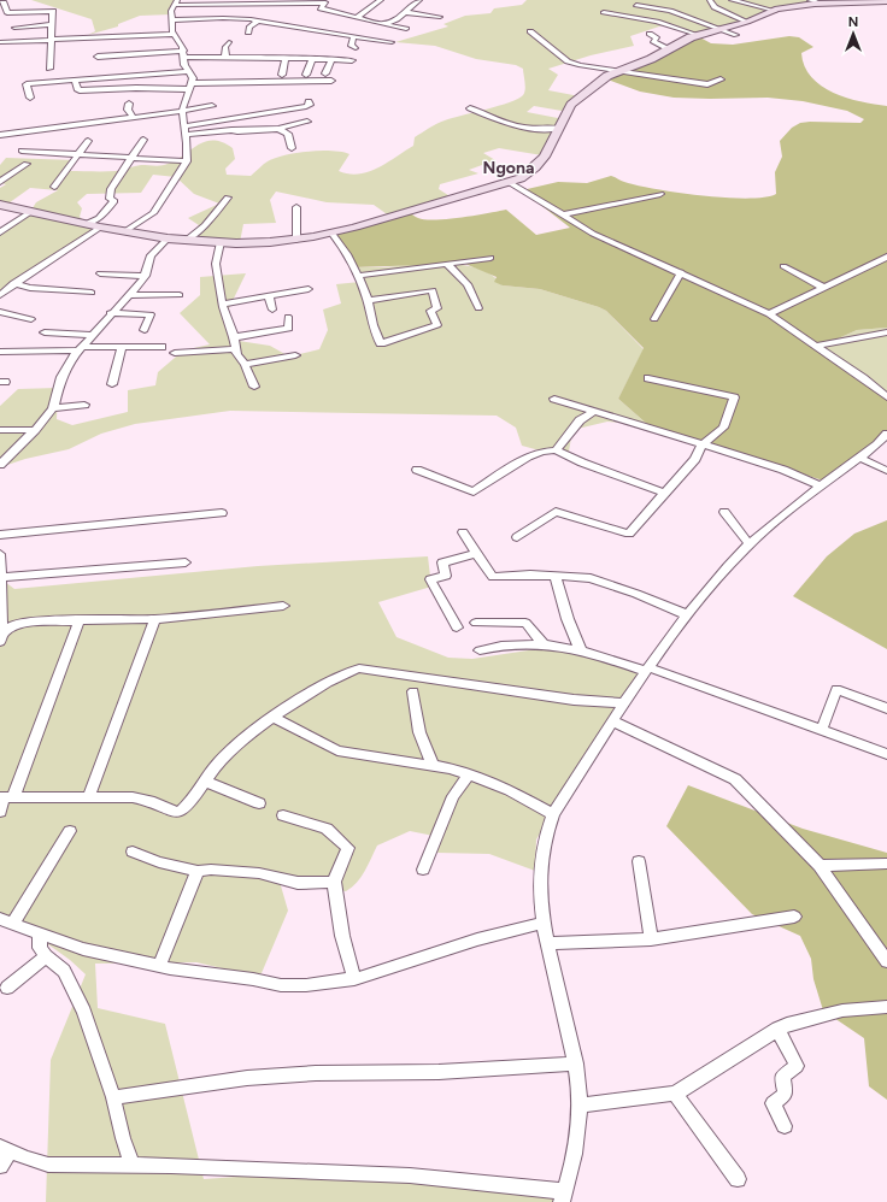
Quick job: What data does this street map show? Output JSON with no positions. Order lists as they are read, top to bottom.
{
  "districts": ["Ngona"],
  "north": "top"
}
